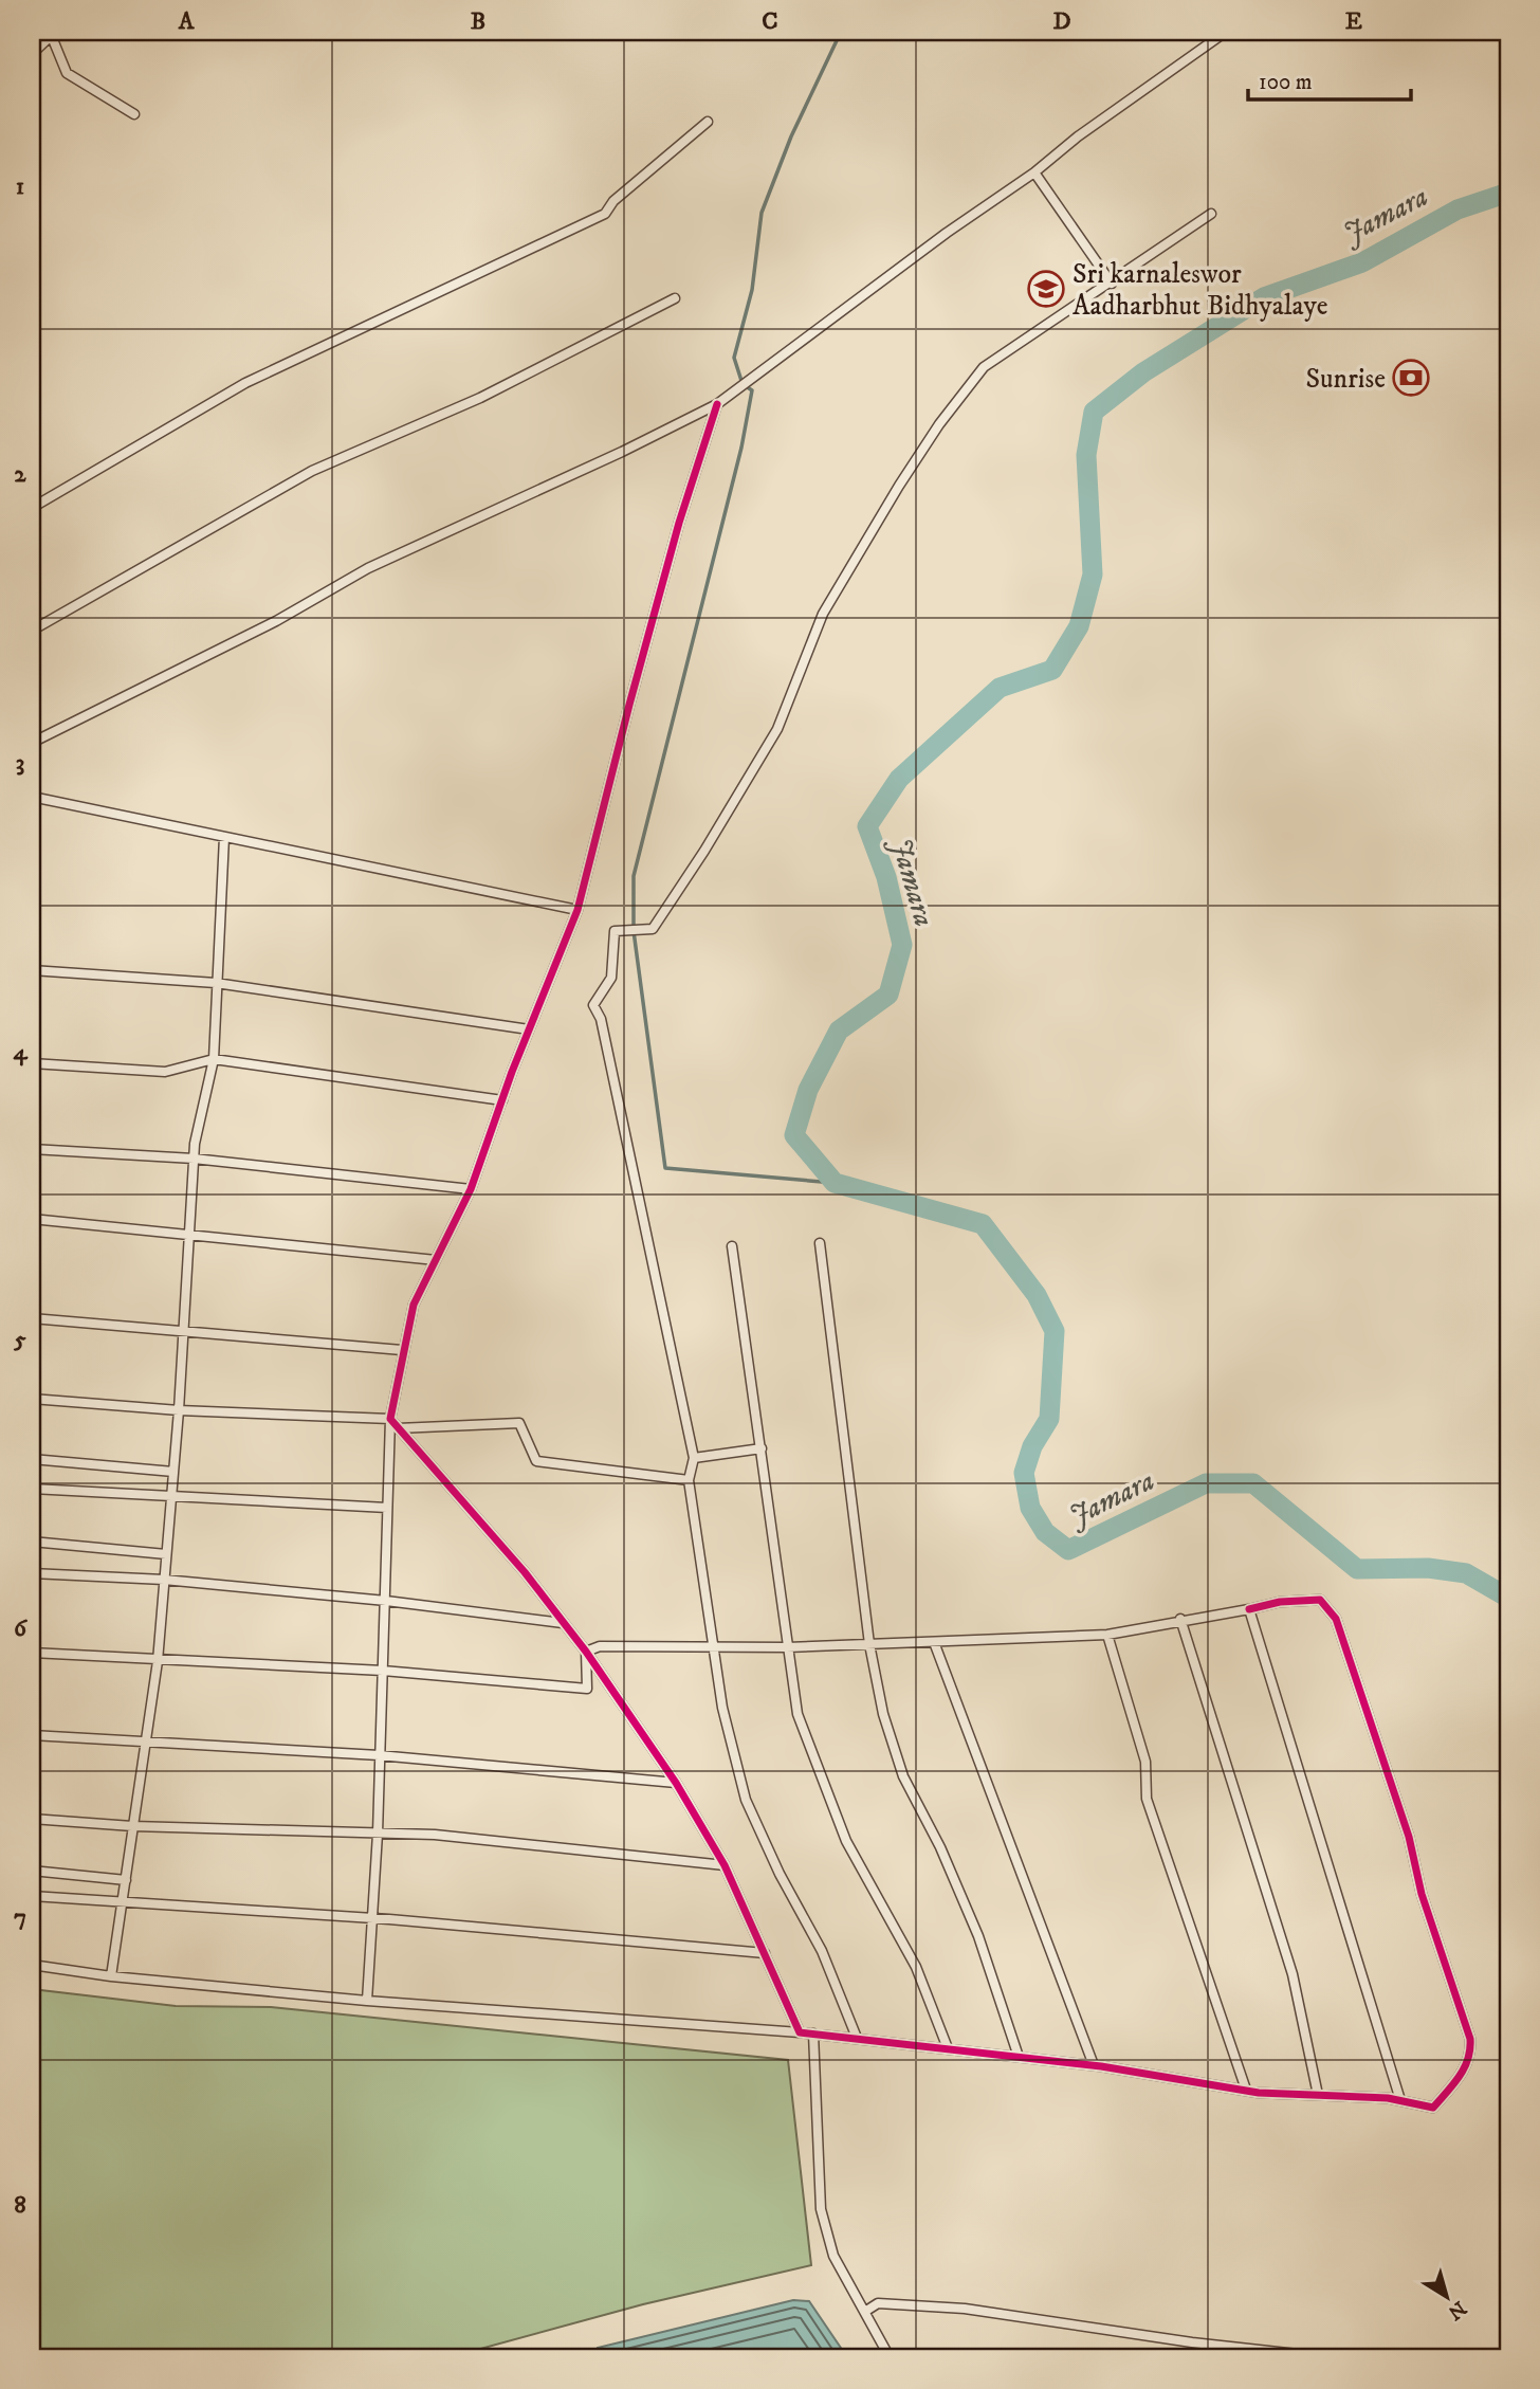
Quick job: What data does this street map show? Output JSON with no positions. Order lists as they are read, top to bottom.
{
  "water": ["Jamara"],
  "places": {
    "school or university": ["Sri karnaleswor Aadharbhut Bidhyalaye"],
    "bank": ["Sunrise"]
  },
  "scale_bar": "100 m",
  "north": "bottom right",
  "grid": {
    "columns": [
      "A",
      "B",
      "C",
      "D",
      "E"
    ],
    "rows": [
      "1",
      "2",
      "3",
      "4",
      "5",
      "6",
      "7",
      "8"
    ]
  }
}
